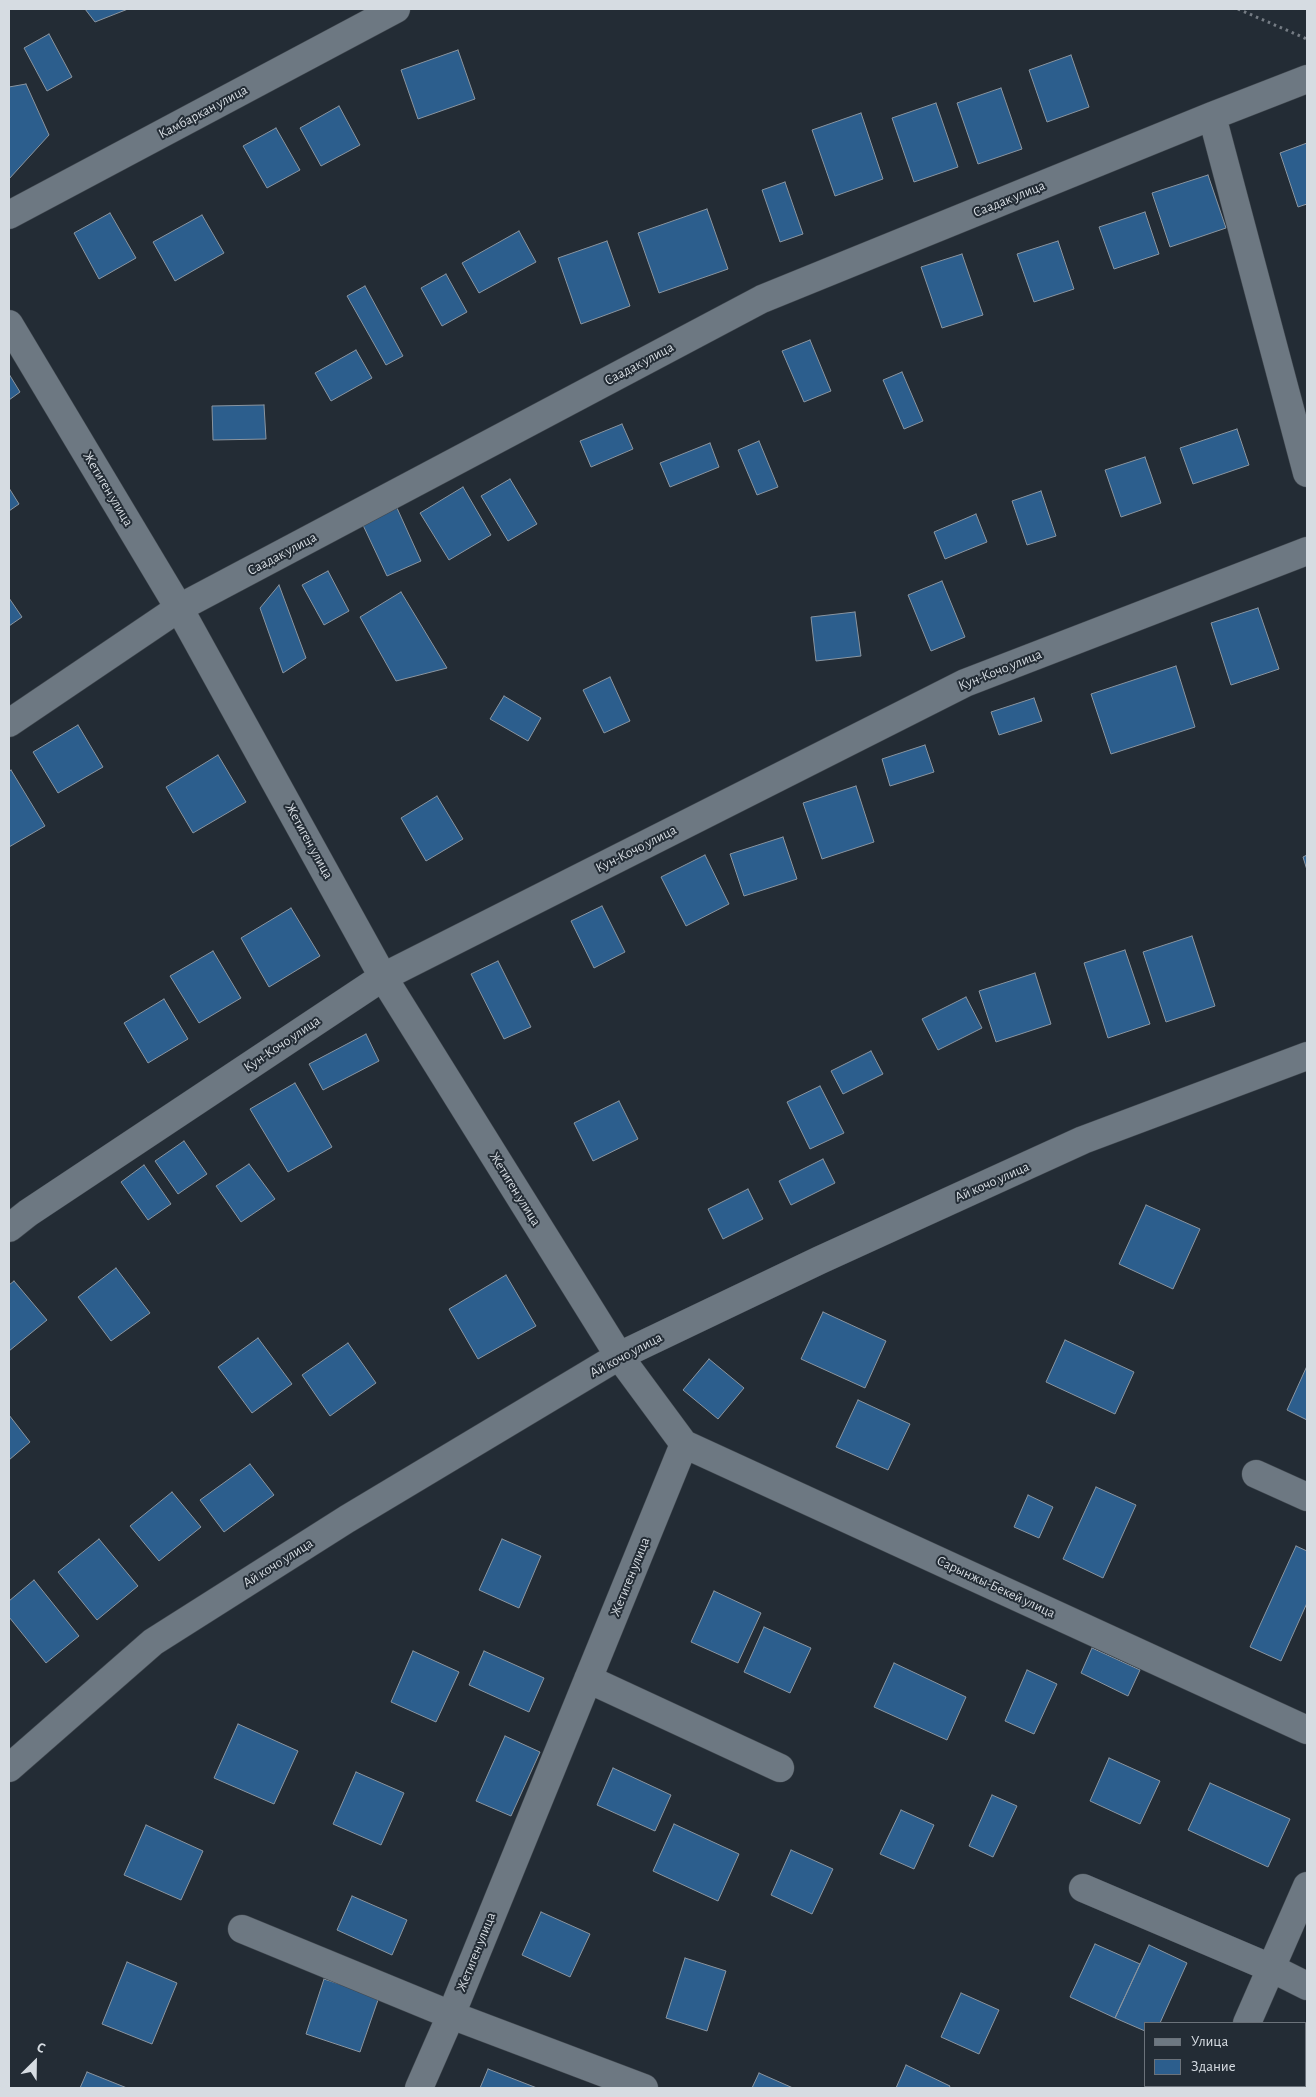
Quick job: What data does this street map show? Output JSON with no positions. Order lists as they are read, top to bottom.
{
  "streets": {
    "street": [
      "Камбаркан улица",
      "Саадак улица",
      "Жетиген улица",
      "Кун-Кочо улица",
      "Ай кочо улица",
      "Сарынжы-Бекей улица"
    ]
  },
  "crossings": [
    ["Саадак улица", "Жетиген улица"],
    ["Жетиген улица", "Кун-Кочо улица"],
    ["Жетиген улица", "Ай кочо улица"],
    ["Жетиген улица", "Сарынжы-Бекей улица"]
  ],
  "legend": ["Улица", "Здание"],
  "north": "top right"
}
